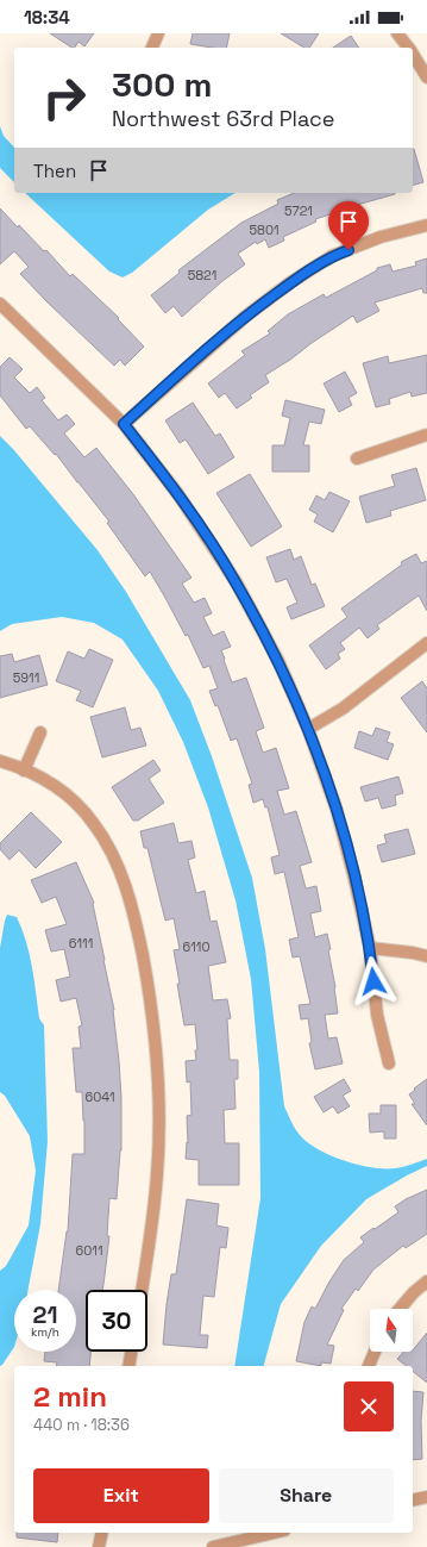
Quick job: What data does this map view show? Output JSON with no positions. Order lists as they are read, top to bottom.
{
  "house_numbers": [
    "5721",
    "5801",
    "5821",
    "5911",
    "6111",
    "6110",
    "6041",
    "6011"
  ],
  "north": "top",
  "page": {
    "status": "18:34",
    "turn": ["300 m", "Northwest 63rd Place"],
    "then": "Then",
    "speed": "21 km/h",
    "limit": "30",
    "heading": ["2 min", "440 m · 18:36"],
    "buttons": ["Exit", "Share"]
  }
}
